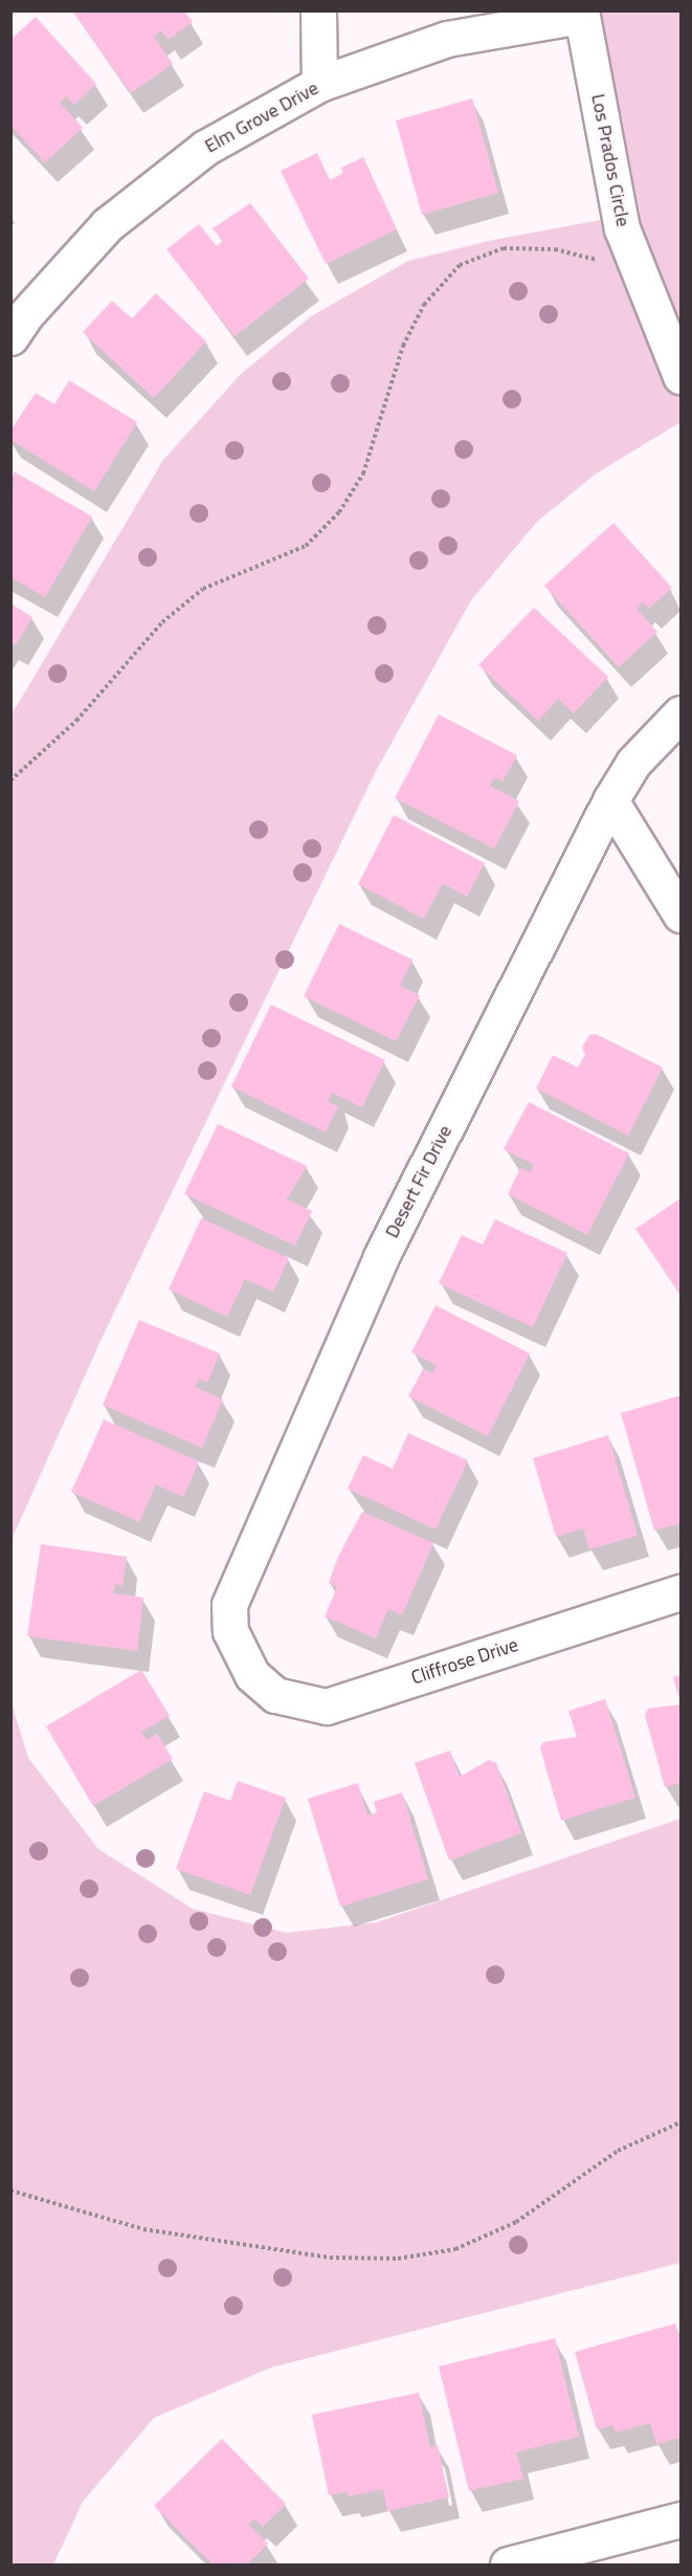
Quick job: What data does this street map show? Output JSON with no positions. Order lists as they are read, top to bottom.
{
  "streets": {
    "street": [
      "Elm Grove Drive",
      "Los Prados Circle",
      "Desert Fir Drive",
      "Cliffrose Drive"
    ]
  },
  "crossings": [
    ["Elm Grove Drive", "Los Prados Circle"],
    ["Desert Fir Drive", "Cliffrose Drive"]
  ]
}
